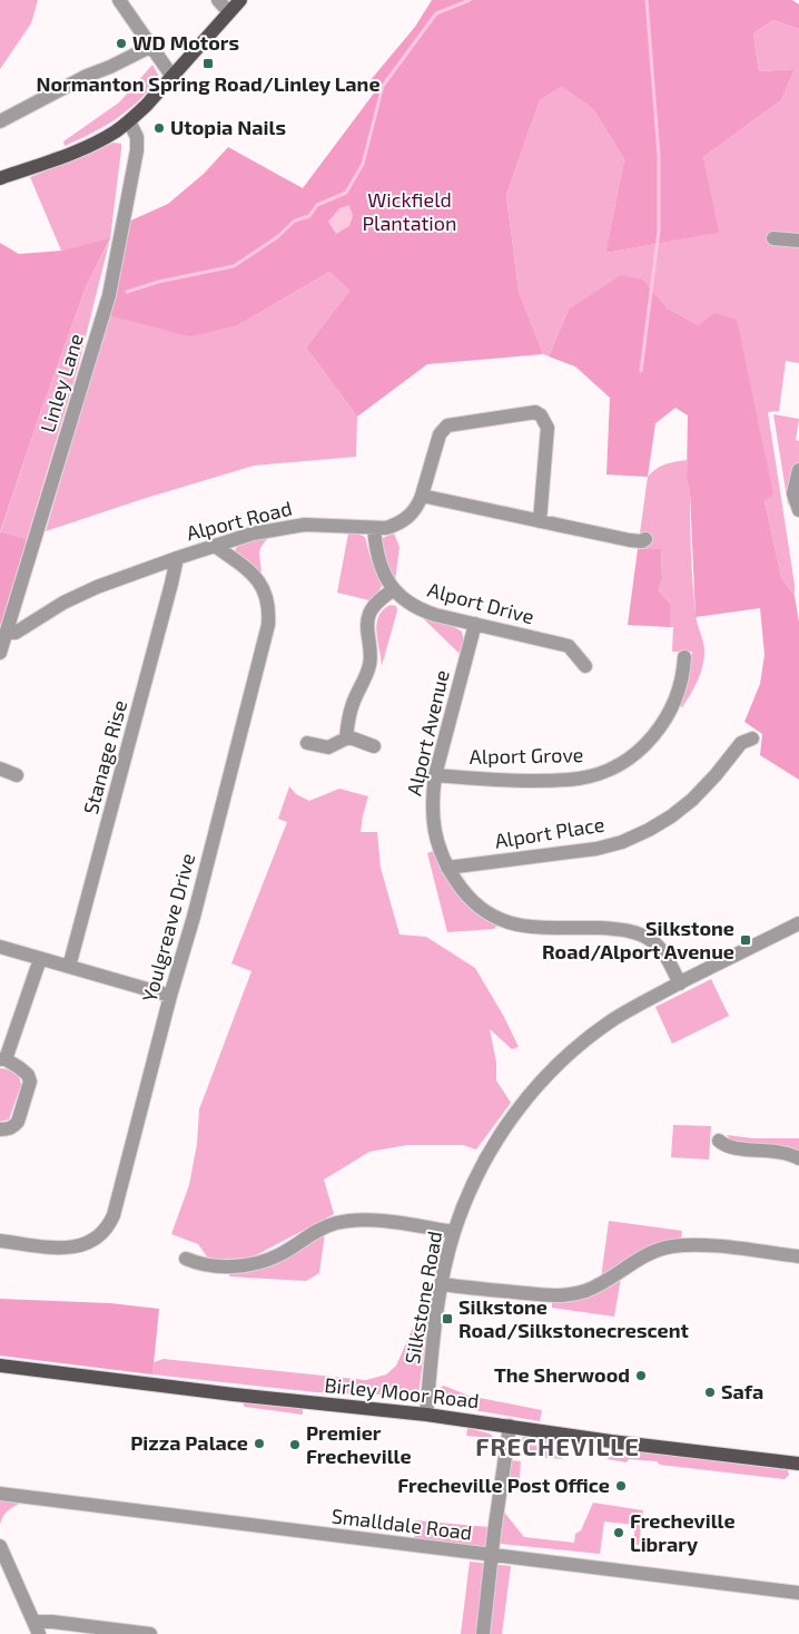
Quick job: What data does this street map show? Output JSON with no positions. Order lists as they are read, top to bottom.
{
  "streets": {
    "main road": ["Birley Moor Road"],
    "street": [
      "Linley Lane",
      "Alport Road",
      "Alport Drive",
      "Alport Avenue",
      "Alport Grove",
      "Stanage Rise",
      "Alport Place",
      "Youlgreave Drive",
      "Silkstone Road",
      "Smalldale Road"
    ]
  },
  "crossings": [
    ["Linley Lane", "Alport Road"],
    ["Alport Road", "Alport Drive"],
    ["Alport Road", "Stanage Rise"],
    ["Alport Road", "Youlgreave Drive"],
    ["Alport Drive", "Alport Avenue"],
    ["Alport Avenue", "Alport Grove"],
    ["Alport Avenue", "Alport Place"],
    ["Alport Avenue", "Silkstone Road"],
    ["Silkstone Road", "Birley Moor Road"]
  ],
  "districts": ["FRECHEVILLE"],
  "parks": ["Wickfield Plantation"],
  "places": {
    "other": [
      "WD Motors",
      "Utopia Nails",
      "The Sherwood",
      "Safa",
      "Pizza Palace",
      "Premier Frecheville",
      "Frecheville Post Office",
      "Frecheville Library"
    ],
    "transit": ["Normanton Spring Road/Linley Lane", "Silkstone Road/Alport Avenue", "Silkstone Road/Silkstonecrescent"]
  }
}
